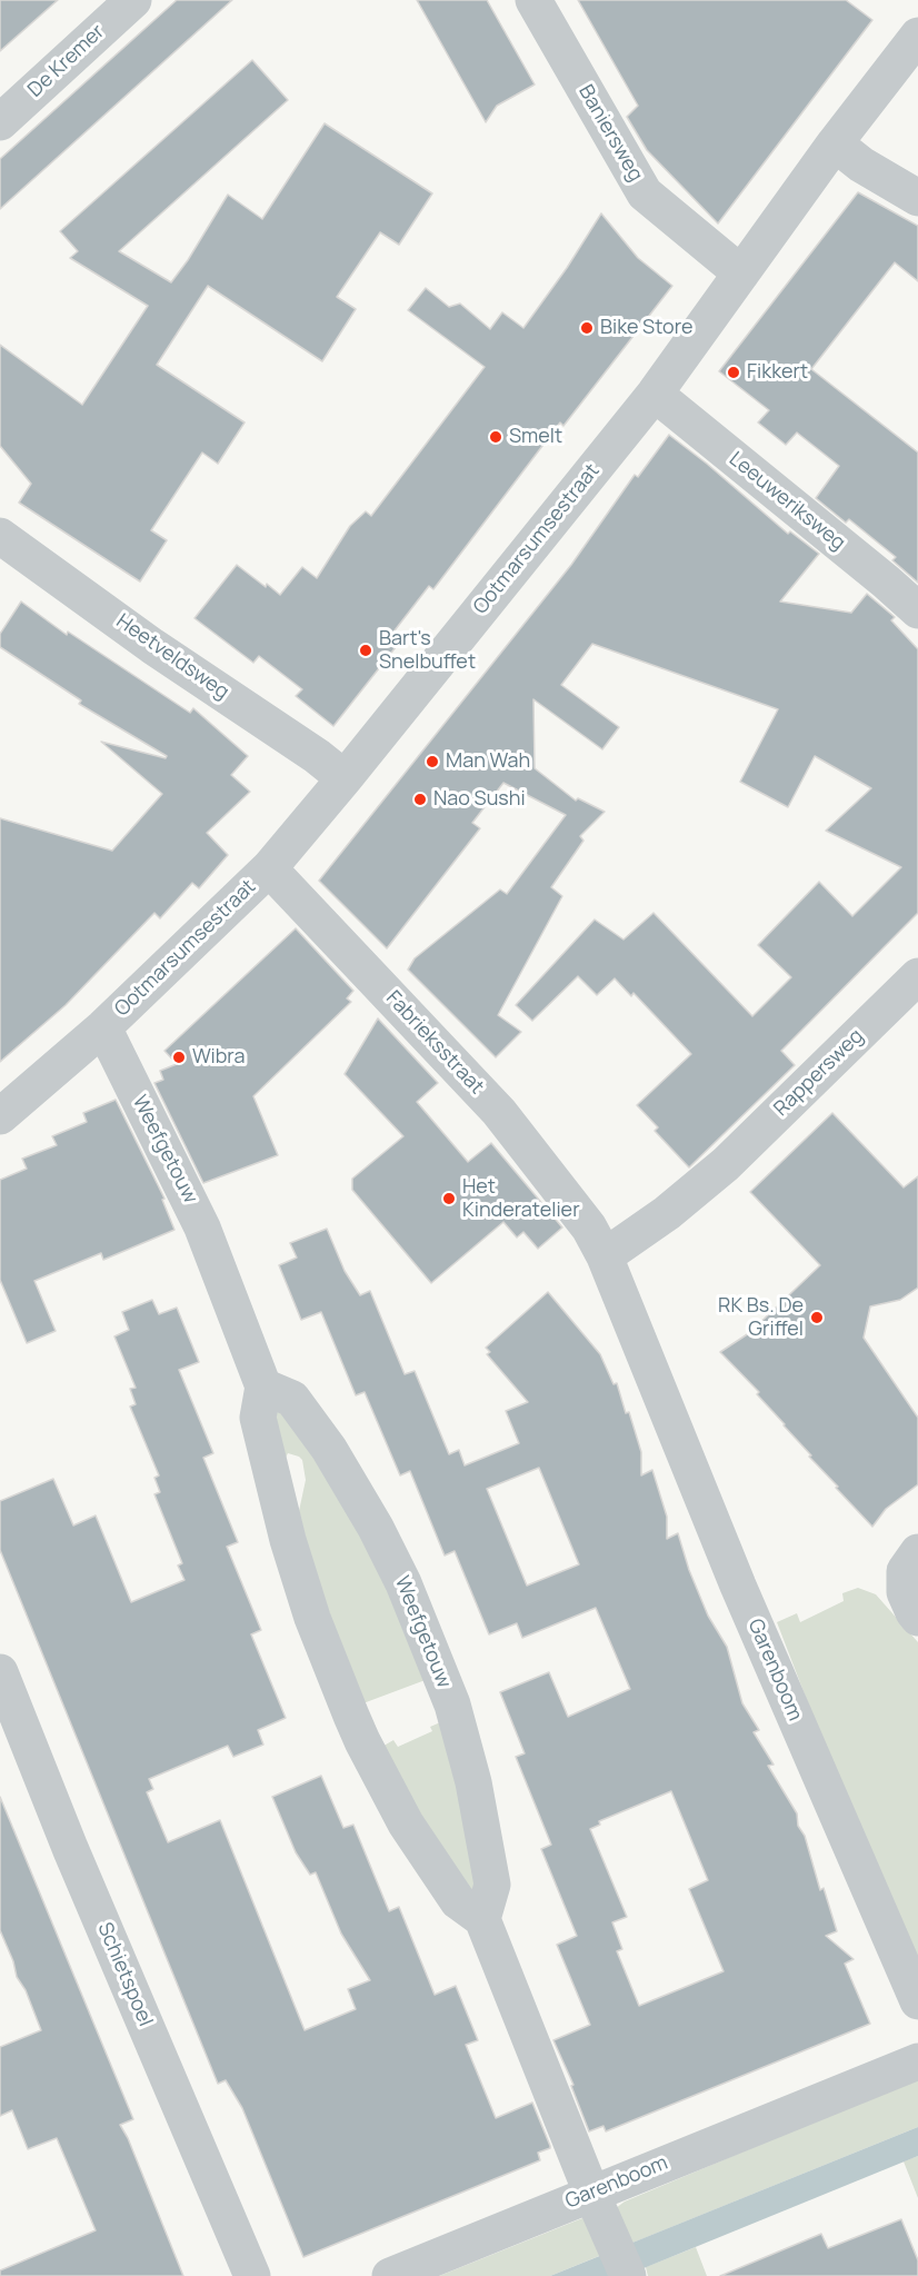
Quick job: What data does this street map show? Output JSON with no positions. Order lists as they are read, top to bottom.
{
  "streets": {
    "street": [
      "De Kremer",
      "Baniersweg",
      "Leeuweriksweg",
      "Ootmarsumsestraat",
      "Heetveldsweg",
      "Fabrieksstraat",
      "Rappersweg",
      "Weefgetouw",
      "Garenboom",
      "Schietspoel"
    ]
  },
  "crossings": [
    ["Baniersweg", "Ootmarsumsestraat"],
    ["Leeuweriksweg", "Ootmarsumsestraat"],
    ["Ootmarsumsestraat", "Heetveldsweg"],
    ["Ootmarsumsestraat", "Fabrieksstraat"],
    ["Ootmarsumsestraat", "Weefgetouw"],
    ["Fabrieksstraat", "Rappersweg"],
    ["Fabrieksstraat", "Garenboom"]
  ],
  "places": [
    "Bike Store",
    "Fikkert",
    "Smelt",
    "Bart's Snelbuffet",
    "Man Wah",
    "Nao Sushi",
    "Wibra",
    "Het Kinderatelier",
    "RK Bs. De Griffel"
  ]
}
